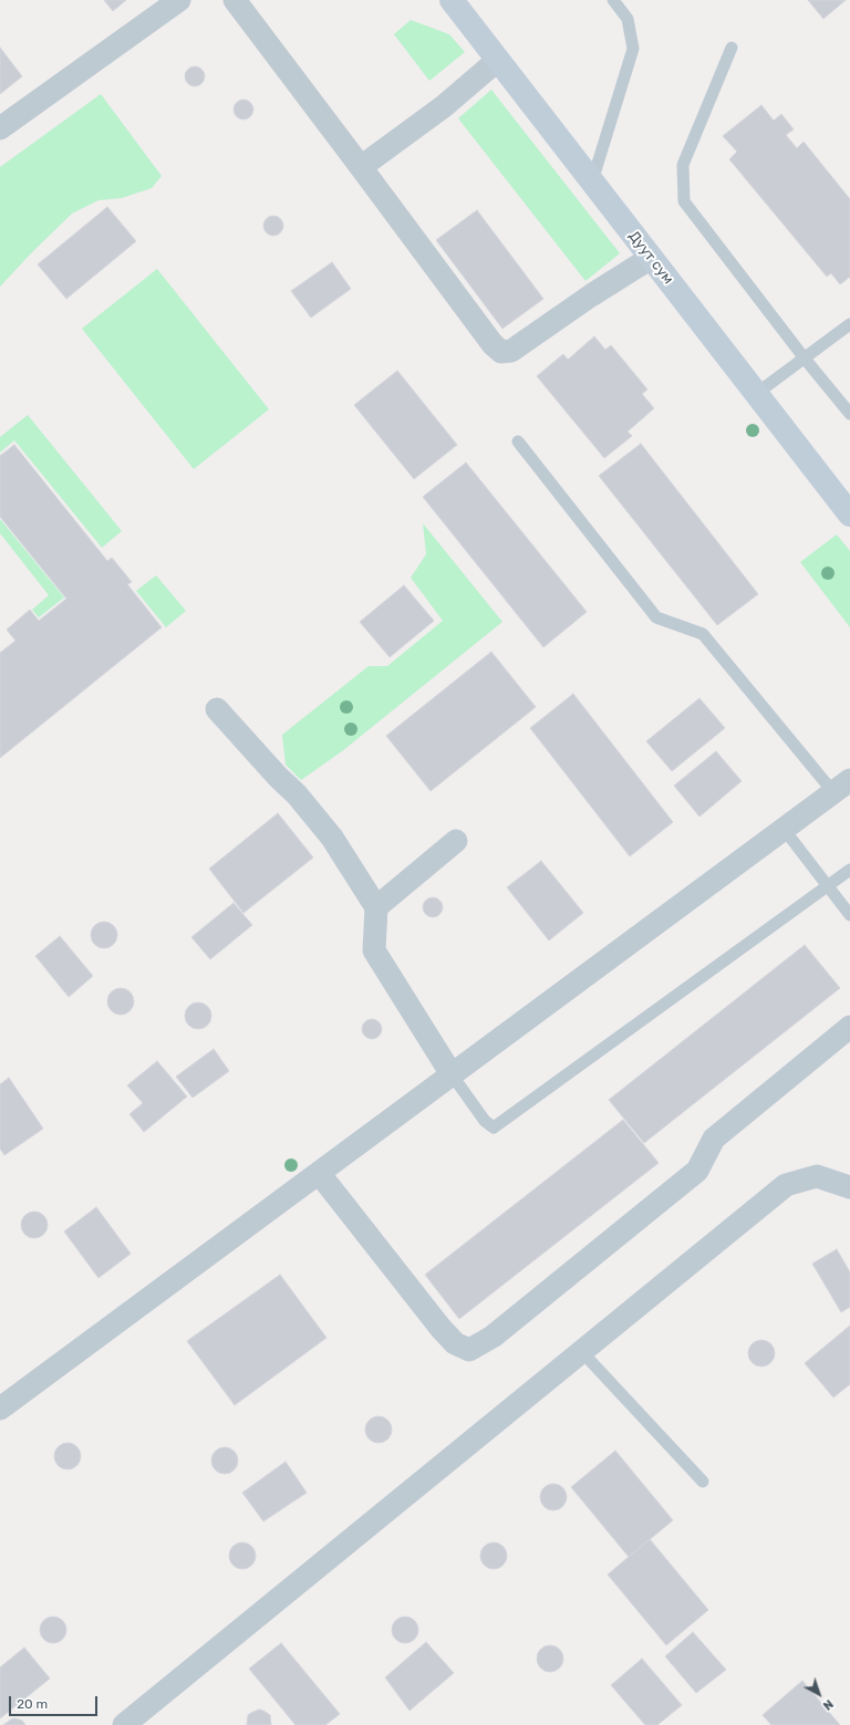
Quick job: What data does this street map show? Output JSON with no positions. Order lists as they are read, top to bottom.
{
  "streets": {
    "main road": ["Дуут сум"]
  },
  "scale_bar": "20 m",
  "north": "bottom right"
}
